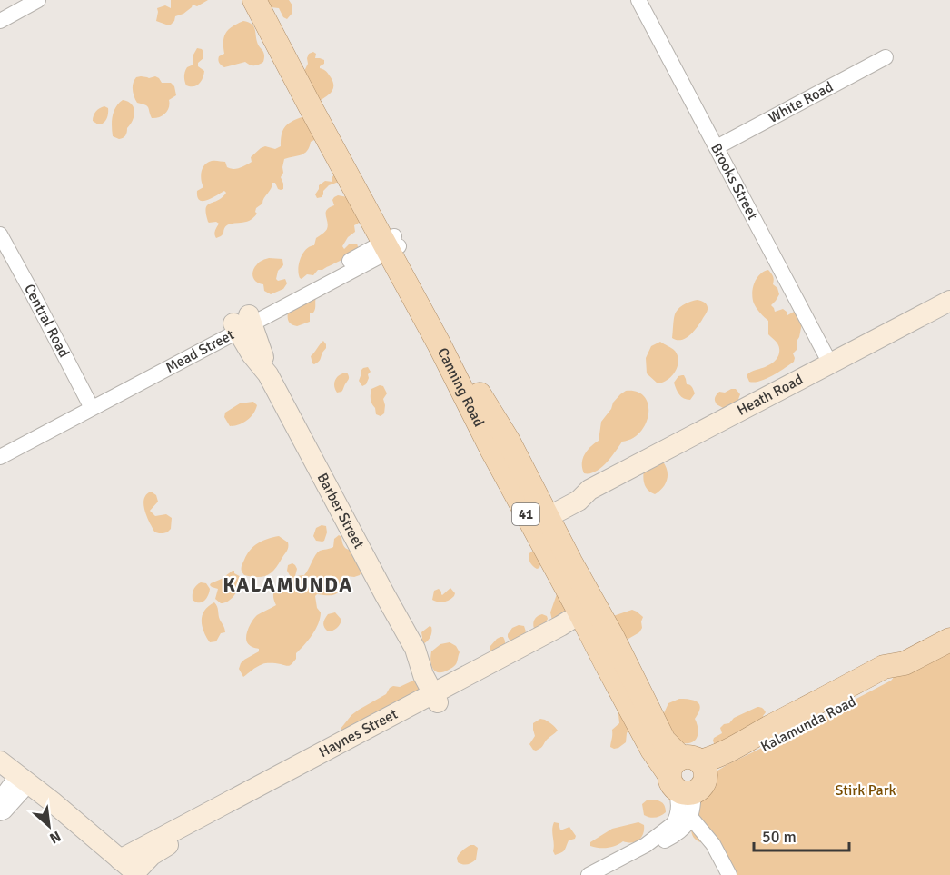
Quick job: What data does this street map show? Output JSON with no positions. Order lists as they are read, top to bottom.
{
  "streets": {
    "main road": ["Canning Road", "41", "Kalamunda Road"],
    "street": [
      "White Road",
      "Brooks Street",
      "Central Road",
      "Mead Street",
      "Heath Road",
      "Barber Street",
      "Haynes Street"
    ]
  },
  "crossings": [
    ["White Road", "Brooks Street"],
    ["Brooks Street", "Heath Road"],
    ["Central Road", "Mead Street"],
    ["Mead Street", "Canning Road"],
    ["Mead Street", "Barber Street"],
    ["Canning Road", "Heath Road"],
    ["Canning Road", "Kalamunda Road"],
    ["Canning Road", "Haynes Street"],
    ["Barber Street", "Haynes Street"]
  ],
  "districts": ["KALAMUNDA"],
  "parks": ["Stirk Park"],
  "scale_bar": "50 m",
  "north": "bottom right"
}
